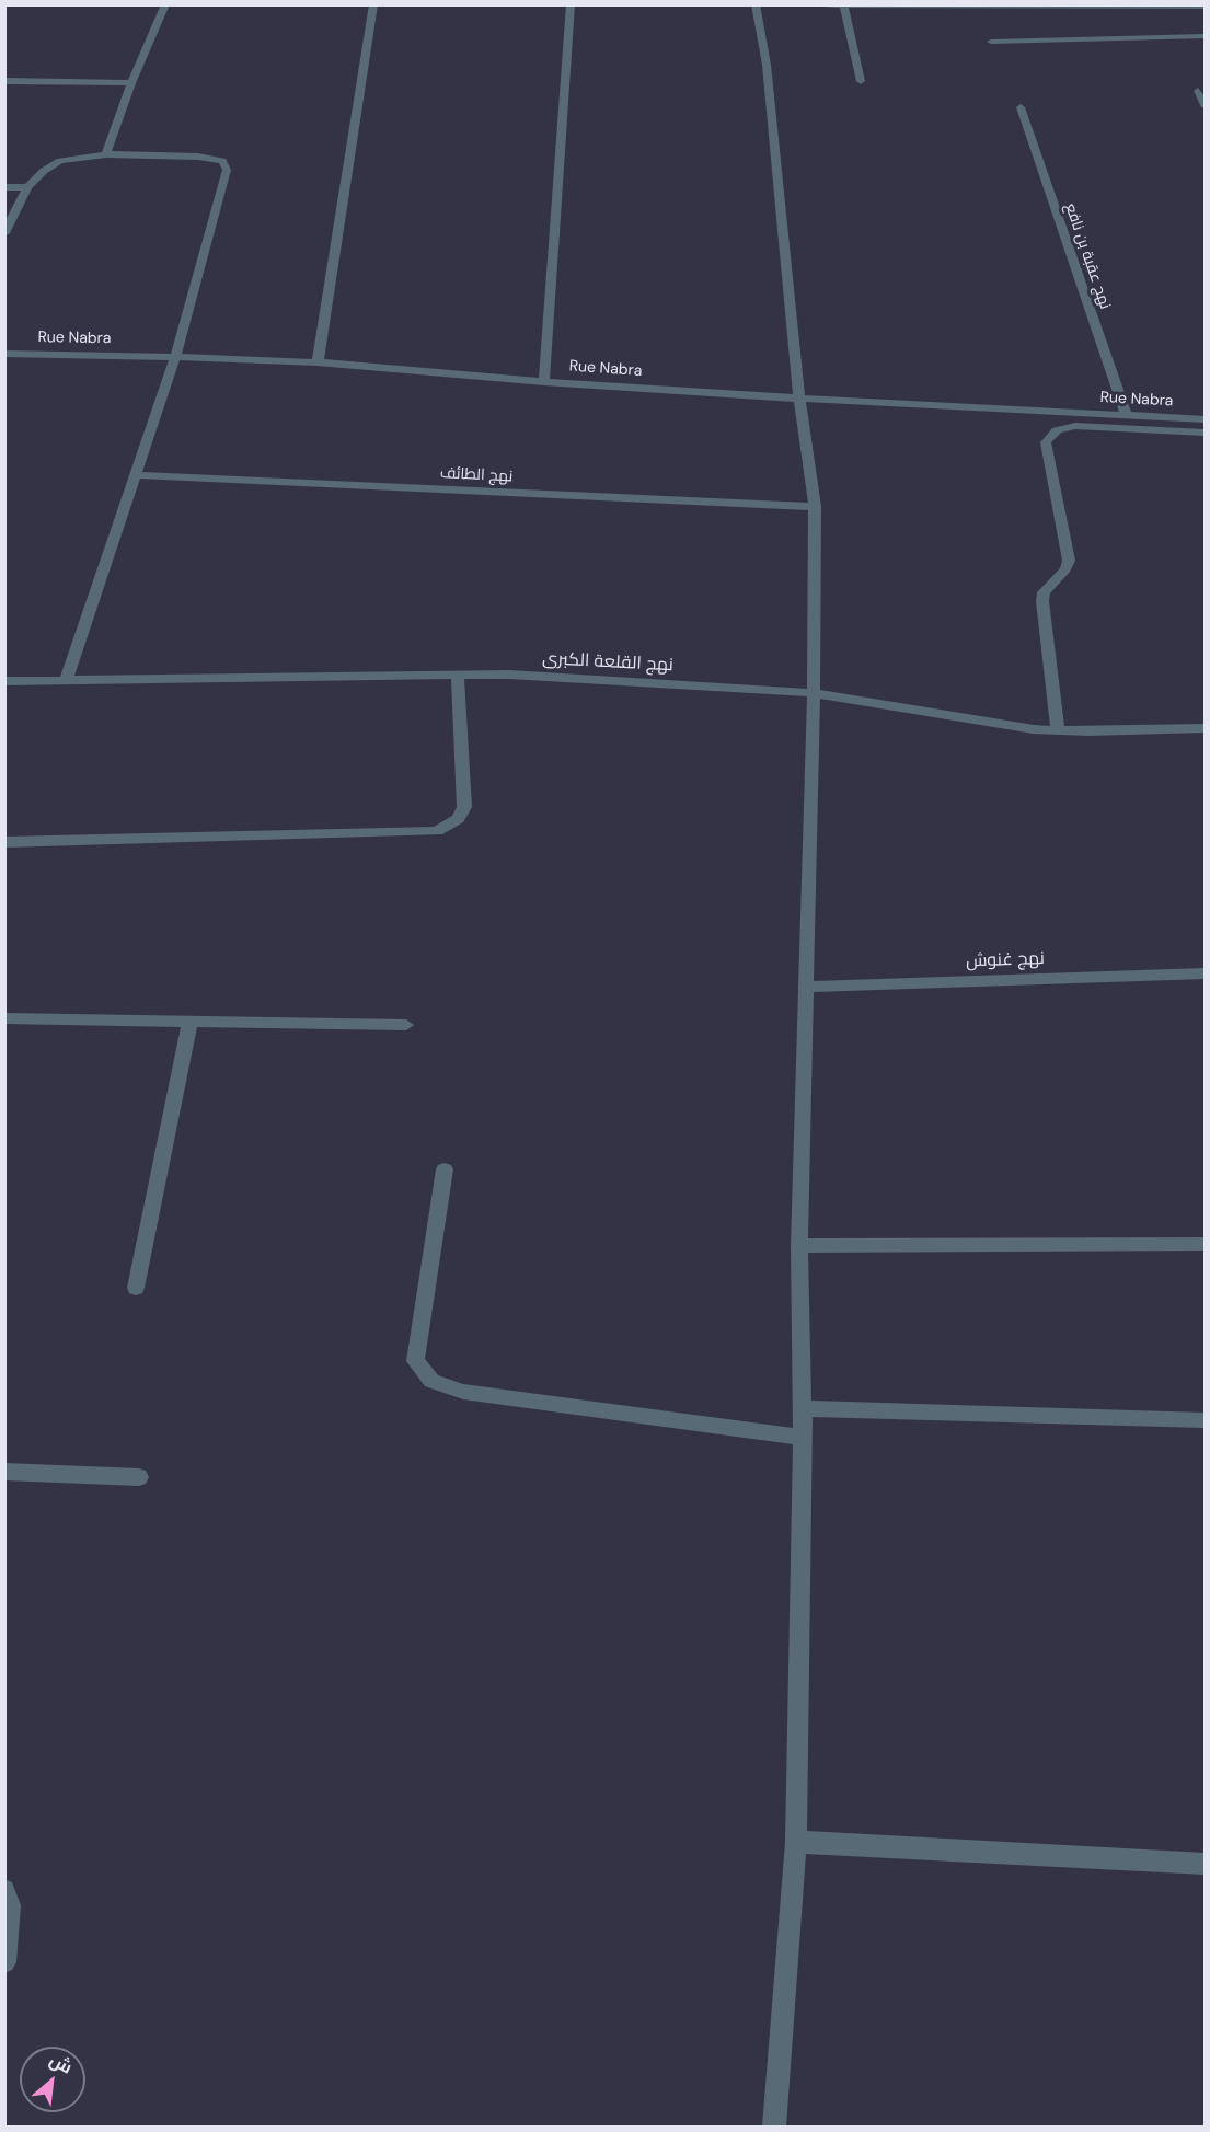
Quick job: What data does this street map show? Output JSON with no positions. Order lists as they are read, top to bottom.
{
  "streets": {
    "street": [
      "نهج عقبة بن نافع",
      "Rue Nabra",
      "نهج الطائف",
      "نهج القلعة الكبرى",
      "نهج غنوش"
    ]
  },
  "crossings": [
    ["نهج عقبة بن نافع", "Rue Nabra"]
  ],
  "north": "top right"
}
